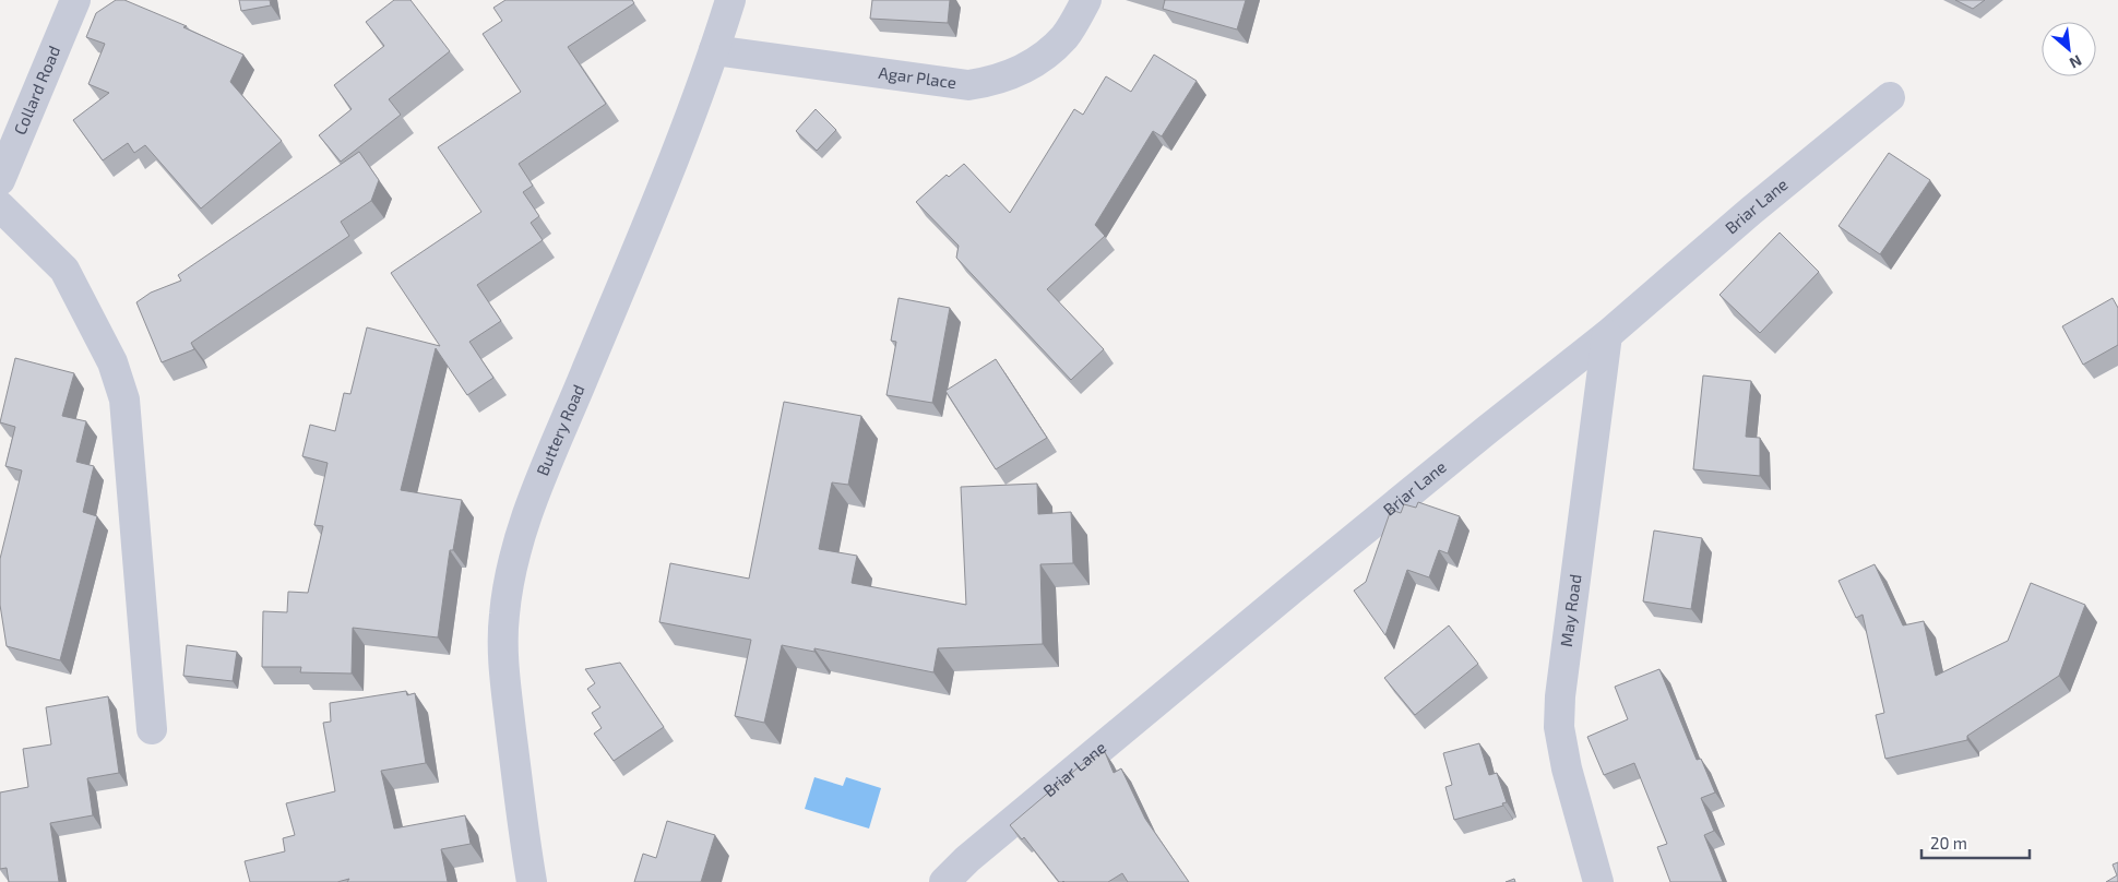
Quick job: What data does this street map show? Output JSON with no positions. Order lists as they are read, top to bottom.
{
  "streets": {
    "street": [
      "Agar Place",
      "Collard Road",
      "Briar Lane",
      "Buttery Road",
      "May Road"
    ]
  },
  "crossings": [
    ["Agar Place", "Buttery Road"],
    ["Briar Lane", "May Road"]
  ],
  "scale_bar": "20 m",
  "north": "bottom right"
}
